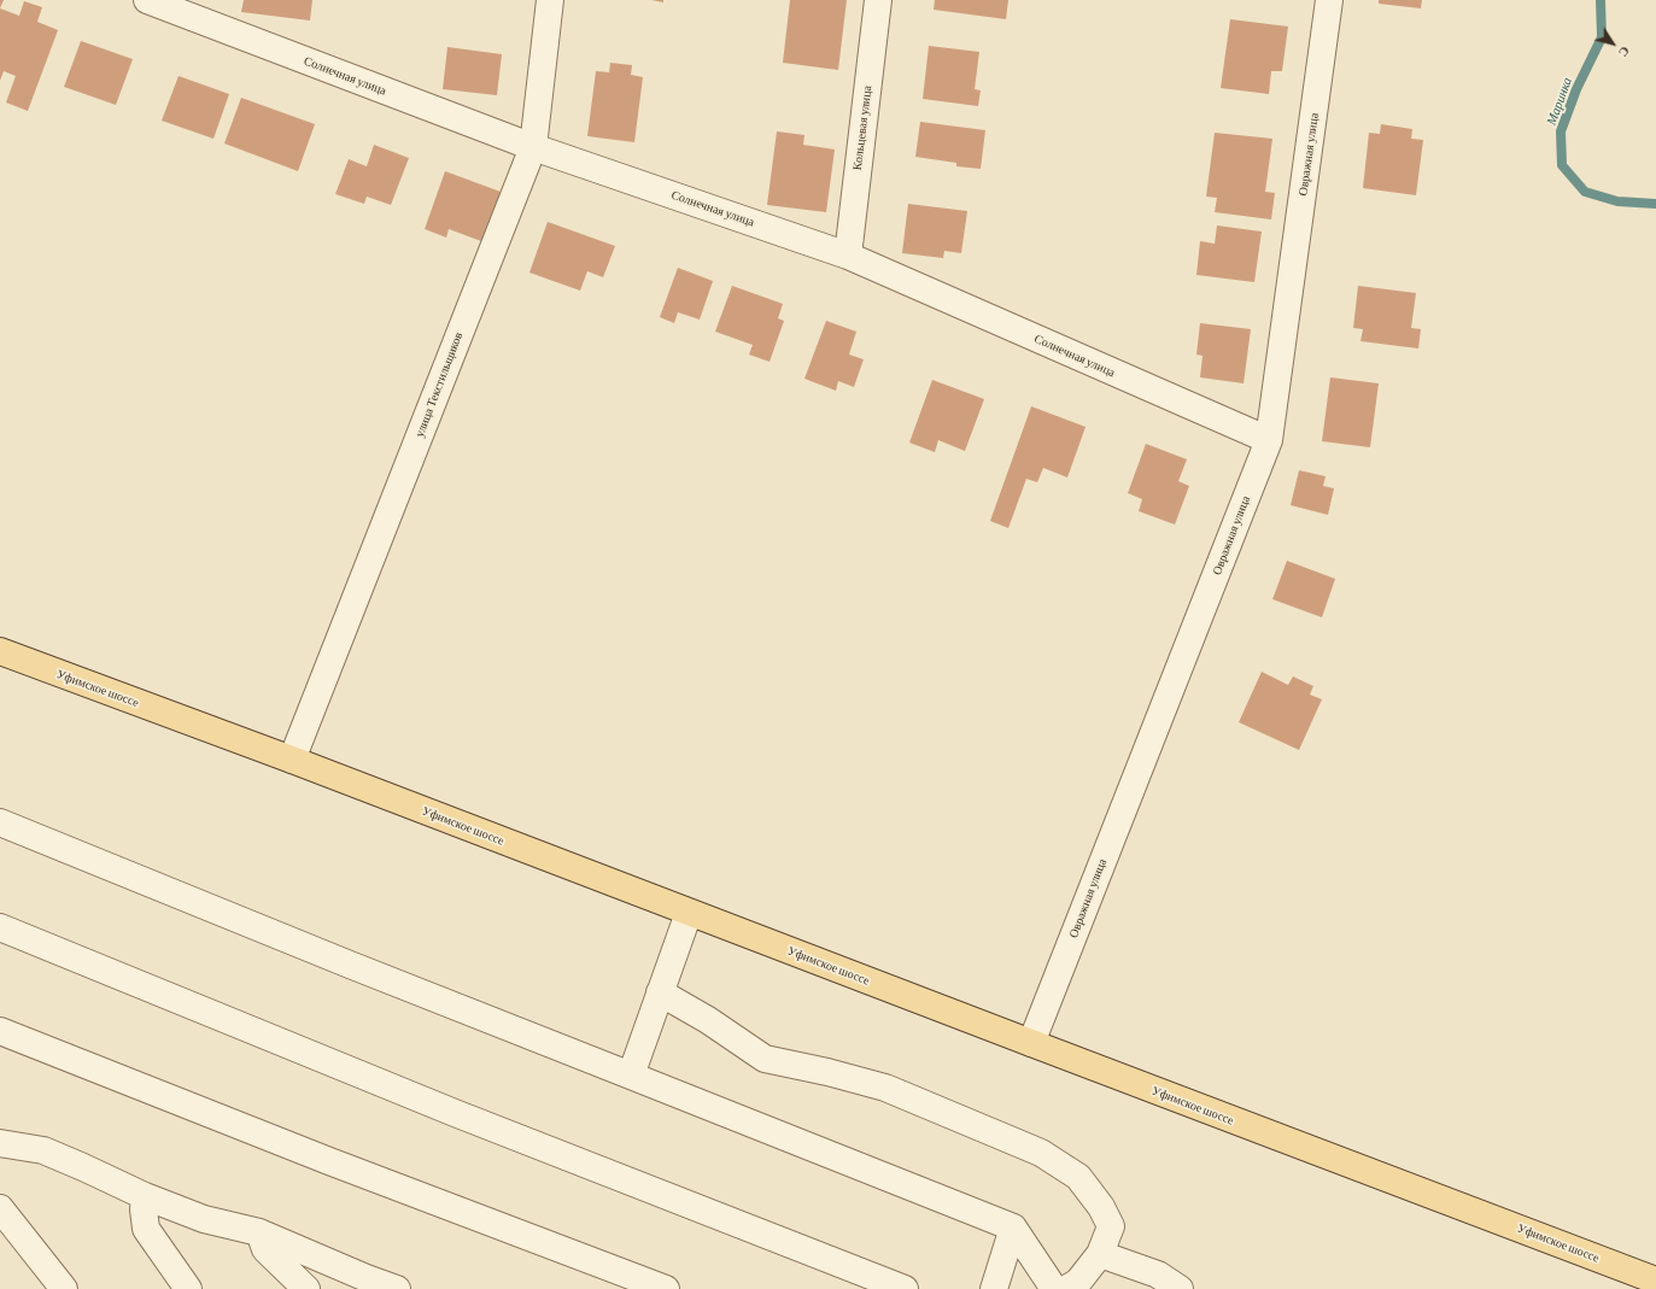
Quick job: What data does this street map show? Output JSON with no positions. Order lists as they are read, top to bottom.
{
  "streets": {
    "main road": ["Уфимское шоссе"],
    "street": [
      "Солнечная улица",
      "Кольцевая улица",
      "Овражная улица",
      "улица Текстильщиков"
    ]
  },
  "crossings": [
    ["Солнечная улица", "Кольцевая улица"],
    ["Солнечная улица", "Овражная улица"],
    ["Солнечная улица", "улица Текстильщиков"],
    ["Овражная улица", "Уфимское шоссе"],
    ["улица Текстильщиков", "Уфимское шоссе"]
  ],
  "water": ["Маринка"],
  "north": "bottom right"
}
